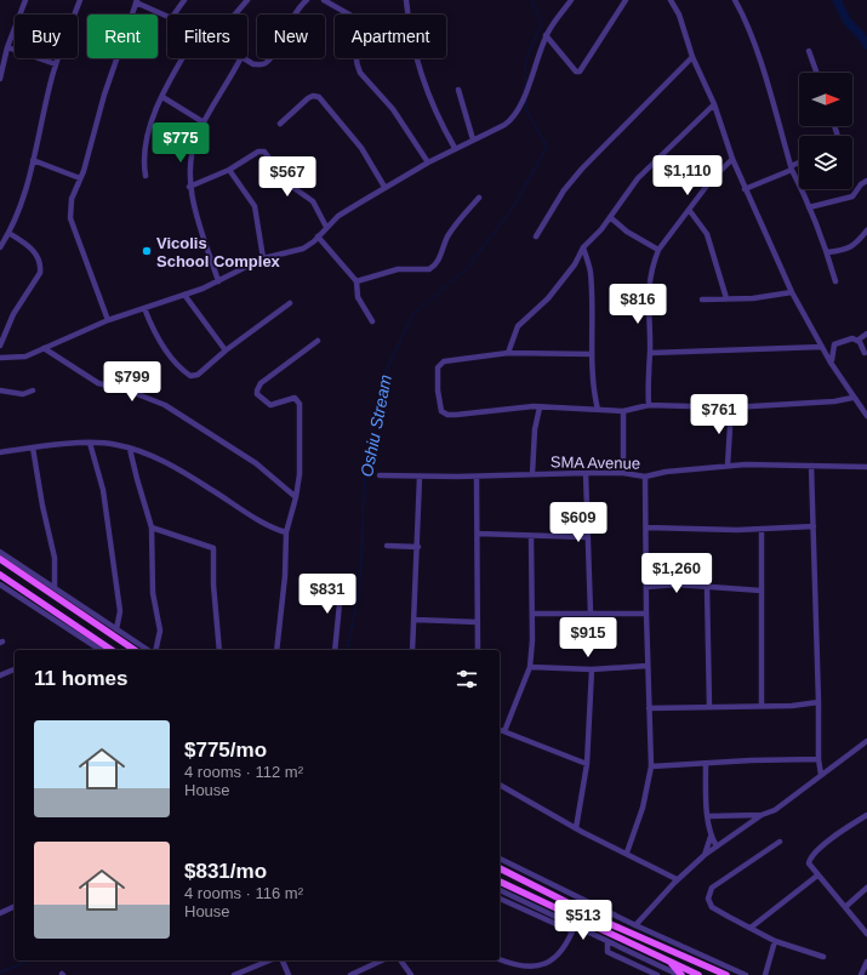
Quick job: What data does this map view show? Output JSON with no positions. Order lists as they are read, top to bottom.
{
  "streets": {
    "street": ["SMA Avenue"]
  },
  "water": ["Oshiu Stream"],
  "places": ["Vicolis School Complex"],
  "north": "right",
  "page": {
    "chip": [
      "Buy",
      "Rent",
      "Filters",
      "New",
      "Apartment"
    ],
    "price": [
      "$775",
      "$1,110",
      "$567",
      "$816",
      "$799",
      "$761",
      "$609",
      "$1,260",
      "$831",
      "$915",
      "$513"
    ],
    "heading": "11 homes",
    "list": [
      {
        "name": "$775/mo",
        "note": "4 rooms · 112 m² · House"
      },
      {
        "name": "$831/mo",
        "note": "4 rooms · 116 m² · House"
      }
    ]
  }
}
